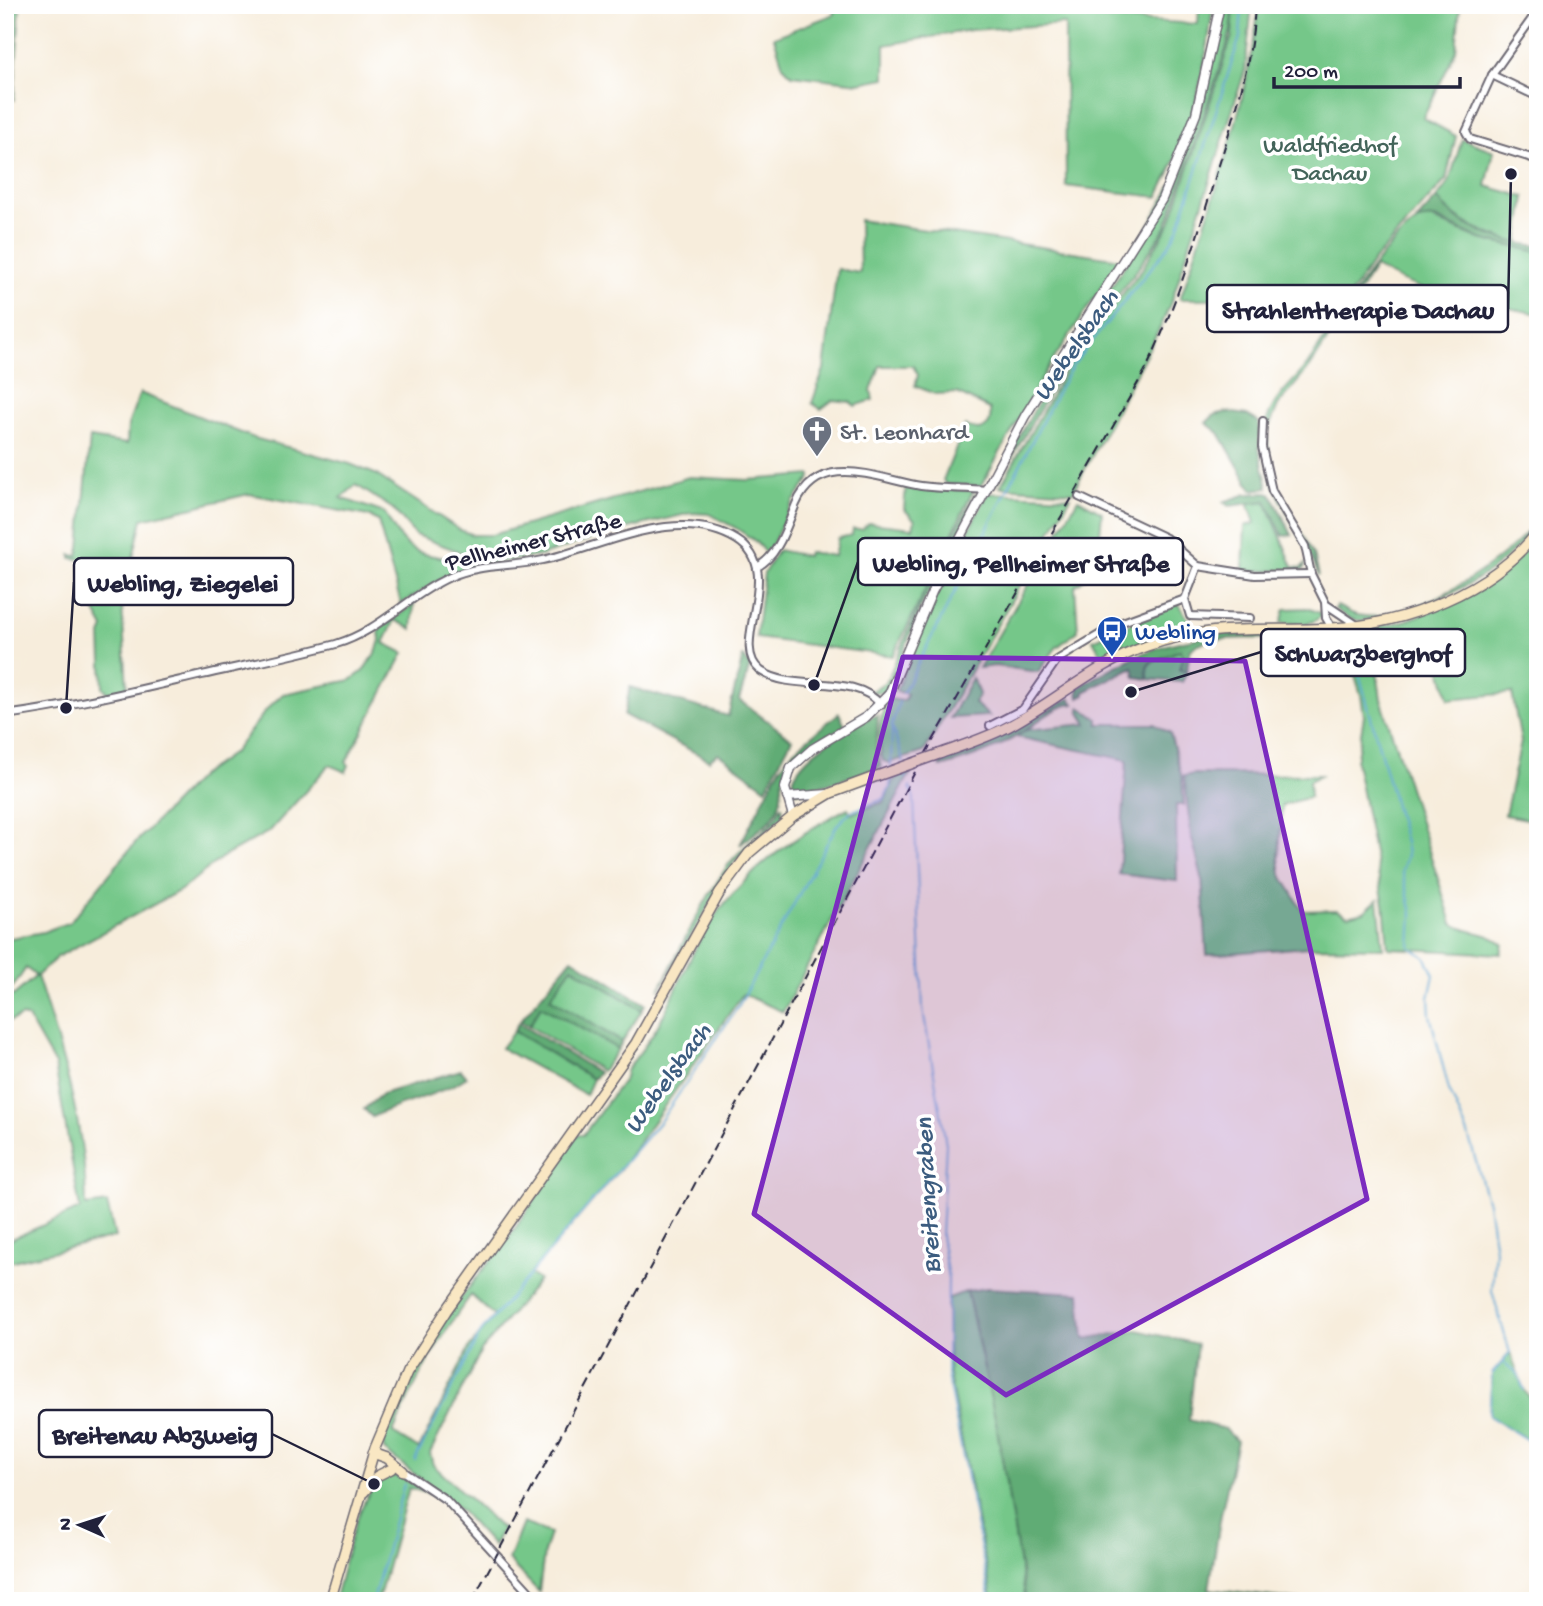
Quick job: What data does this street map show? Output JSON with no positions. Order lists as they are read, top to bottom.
{
  "streets": {
    "street": ["Pellheimer Straße"]
  },
  "water": ["Webelsbach", "Breitengraben"],
  "parks": ["Waldfriedhof Dachau"],
  "places": {
    "other": [
      "Strahlentherapie Dachau",
      "Webling, Pellheimer Straße",
      "Schwarzberghof",
      "Webling, Ziegelei",
      "Breitenau Abzweig"
    ],
    "church": ["St. Leonhard"],
    "bus stop": ["Webling"]
  },
  "scale_bar": "200 m",
  "north": "left"
}
